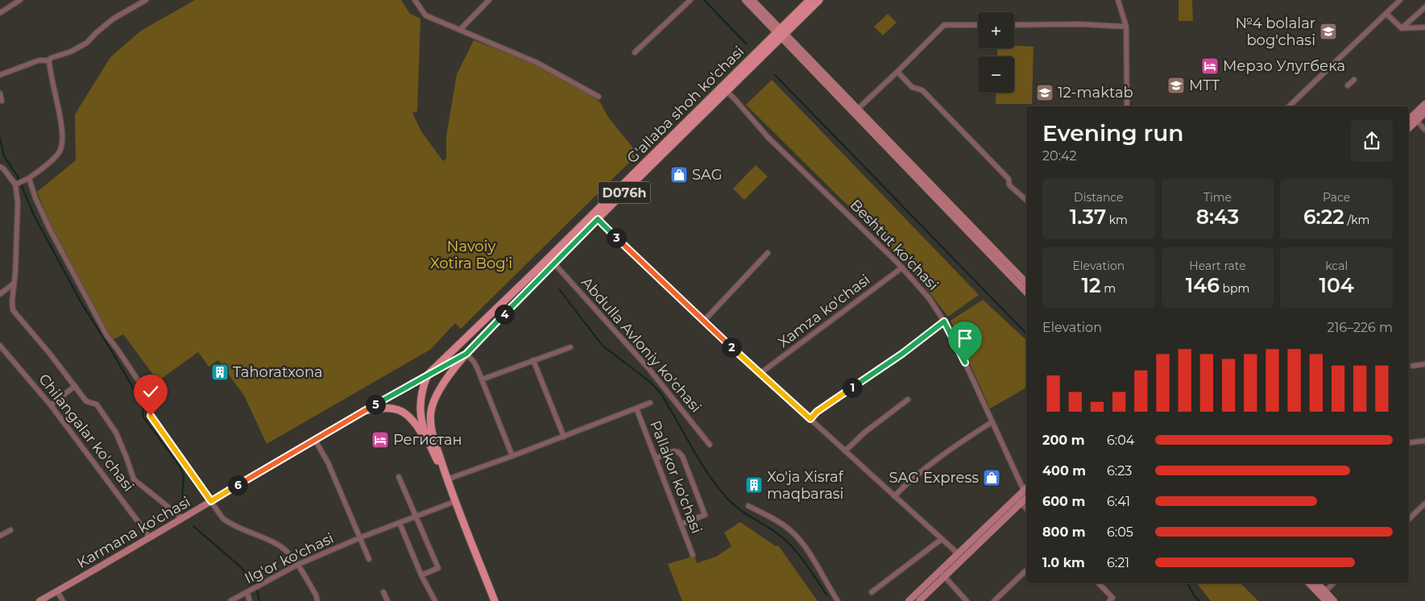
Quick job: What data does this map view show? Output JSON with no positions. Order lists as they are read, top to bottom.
{
  "streets": {
    "main road": ["G'allaba shoh ko'chasi", "D076h", "Karmana ko'chasi"],
    "street": [
      "Beshtut ko'chasi",
      "Xamza ko'chasi",
      "Abdulla Avloniy ko'chasi",
      "Chilangalar ko'chasi",
      "Pallakor ko'chasi",
      "Ilg'or ko'chasi"
    ]
  },
  "crossings": [
    ["G'allaba shoh ko'chasi", "Beshtut ko'chasi"],
    ["G'allaba shoh ko'chasi", "Abdulla Avloniy ko'chasi"],
    ["G'allaba shoh ko'chasi", "Karmana ko'chasi"],
    ["Beshtut ko'chasi", "Xamza ko'chasi"],
    ["Chilangalar ko'chasi", "Karmana ko'chasi"]
  ],
  "parks": ["Navoiy Xotira Bog'i"],
  "places": {
    "school or university": ["№4 bolalar bog'chasi", "MTT", "12-maktab"],
    "hotel": ["Мерзо Улугбека", "Регистан"],
    "shop": ["SAG", "SAG Express"],
    "building": ["Tahoratxona", "Xo'ja Xisraf maqbarasi"]
  },
  "page": {
    "map_buttons": ["+", "−"],
    "heading": ["Evening run", "20:42"],
    "stats": [
      ["Distance", "1.37 km"],
      ["Time", "8:43"],
      ["Pace", "6:22 /km"],
      ["Elevation", "12 m"],
      ["Heart rate", "146 bpm"],
      ["kcal", "104"]
    ],
    "pins": [
      "3",
      "4",
      "2",
      "1",
      "5",
      "6"
    ],
    "chart": ["Elevation", "216–226 m"],
    "list": [
      {
        "name": "200 m",
        "note": "6:04"
      },
      {
        "name": "400 m",
        "note": "6:23"
      },
      {
        "name": "600 m",
        "note": "6:41"
      },
      {
        "name": "800 m",
        "note": "6:05"
      },
      {
        "name": "1.0 km",
        "note": "6:21"
      }
    ]
  }
}
